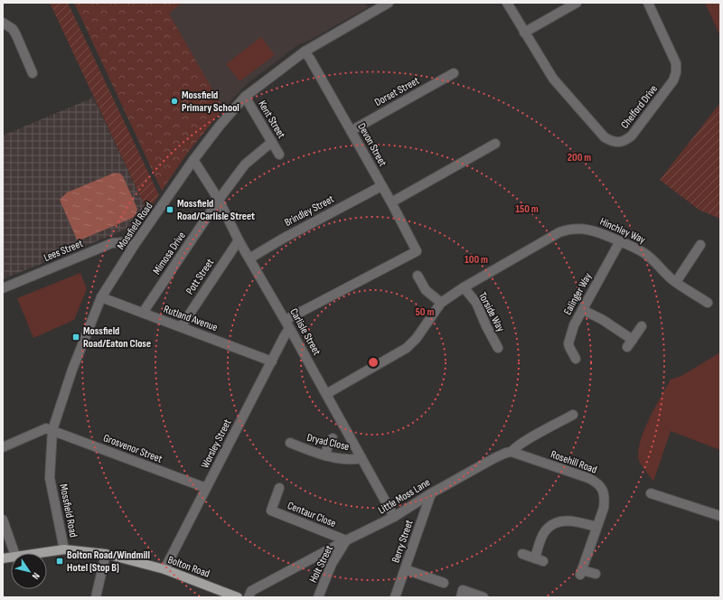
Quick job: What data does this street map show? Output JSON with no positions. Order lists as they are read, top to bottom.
{
  "streets": {
    "main road": ["Bolton Road"],
    "street": [
      "Dorset Street",
      "Chelford Drive",
      "Kent Street",
      "Devon Street",
      "Brindley Street",
      "Mossfield Road",
      "Hinchley Way",
      "Lees Street",
      "Mimosa Drive",
      "Pott Street",
      "Ealinger Way",
      "Torside Way",
      "Rutland Avenue",
      "Carlisle Street",
      "Dryad Close",
      "Worsley Street",
      "Grosvenor Street",
      "Rosehill Road",
      "Little Moss Lane",
      "Centaur Close",
      "Berry Street",
      "Holt Street"
    ]
  },
  "crossings": [
    ["Dorset Street", "Devon Street"],
    ["Kent Street", "Mossfield Road"],
    ["Kent Street", "Mimosa Drive"],
    ["Devon Street", "Brindley Street"],
    ["Devon Street", "Mossfield Road"],
    ["Devon Street", "Carlisle Street"],
    ["Brindley Street", "Carlisle Street"],
    ["Mossfield Road", "Lees Street"],
    ["Mossfield Road", "Rutland Avenue"],
    ["Mossfield Road", "Carlisle Street"],
    ["Mossfield Road", "Grosvenor Street"],
    ["Mossfield Road", "Bolton Road"],
    ["Hinchley Way", "Ealinger Way"],
    ["Hinchley Way", "Torside Way"],
    ["Hinchley Way", "Carlisle Street"],
    ["Mimosa Drive", "Rutland Avenue"],
    ["Mimosa Drive", "Carlisle Street"],
    ["Pott Street", "Rutland Avenue"],
    ["Pott Street", "Carlisle Street"],
    ["Rutland Avenue", "Worsley Street"],
    ["Carlisle Street", "Dryad Close"],
    ["Carlisle Street", "Worsley Street"],
    ["Carlisle Street", "Little Moss Lane"],
    ["Worsley Street", "Grosvenor Street"],
    ["Worsley Street", "Bolton Road"],
    ["Rosehill Road", "Little Moss Lane"],
    ["Little Moss Lane", "Centaur Close"],
    ["Little Moss Lane", "Berry Street"],
    ["Little Moss Lane", "Holt Street"],
    ["Centaur Close", "Holt Street"]
  ],
  "places": {
    "other": ["Mossfield Primary School"],
    "transit": ["Mossfield Road/Carlisle Street", "Mossfield Road/Eaton Close", "Bolton Road/Windmill Hotel (Stop B)"]
  },
  "north": "bottom right",
  "rings": [
    "200 m",
    "150 m",
    "100 m",
    "50 m"
  ]
}
